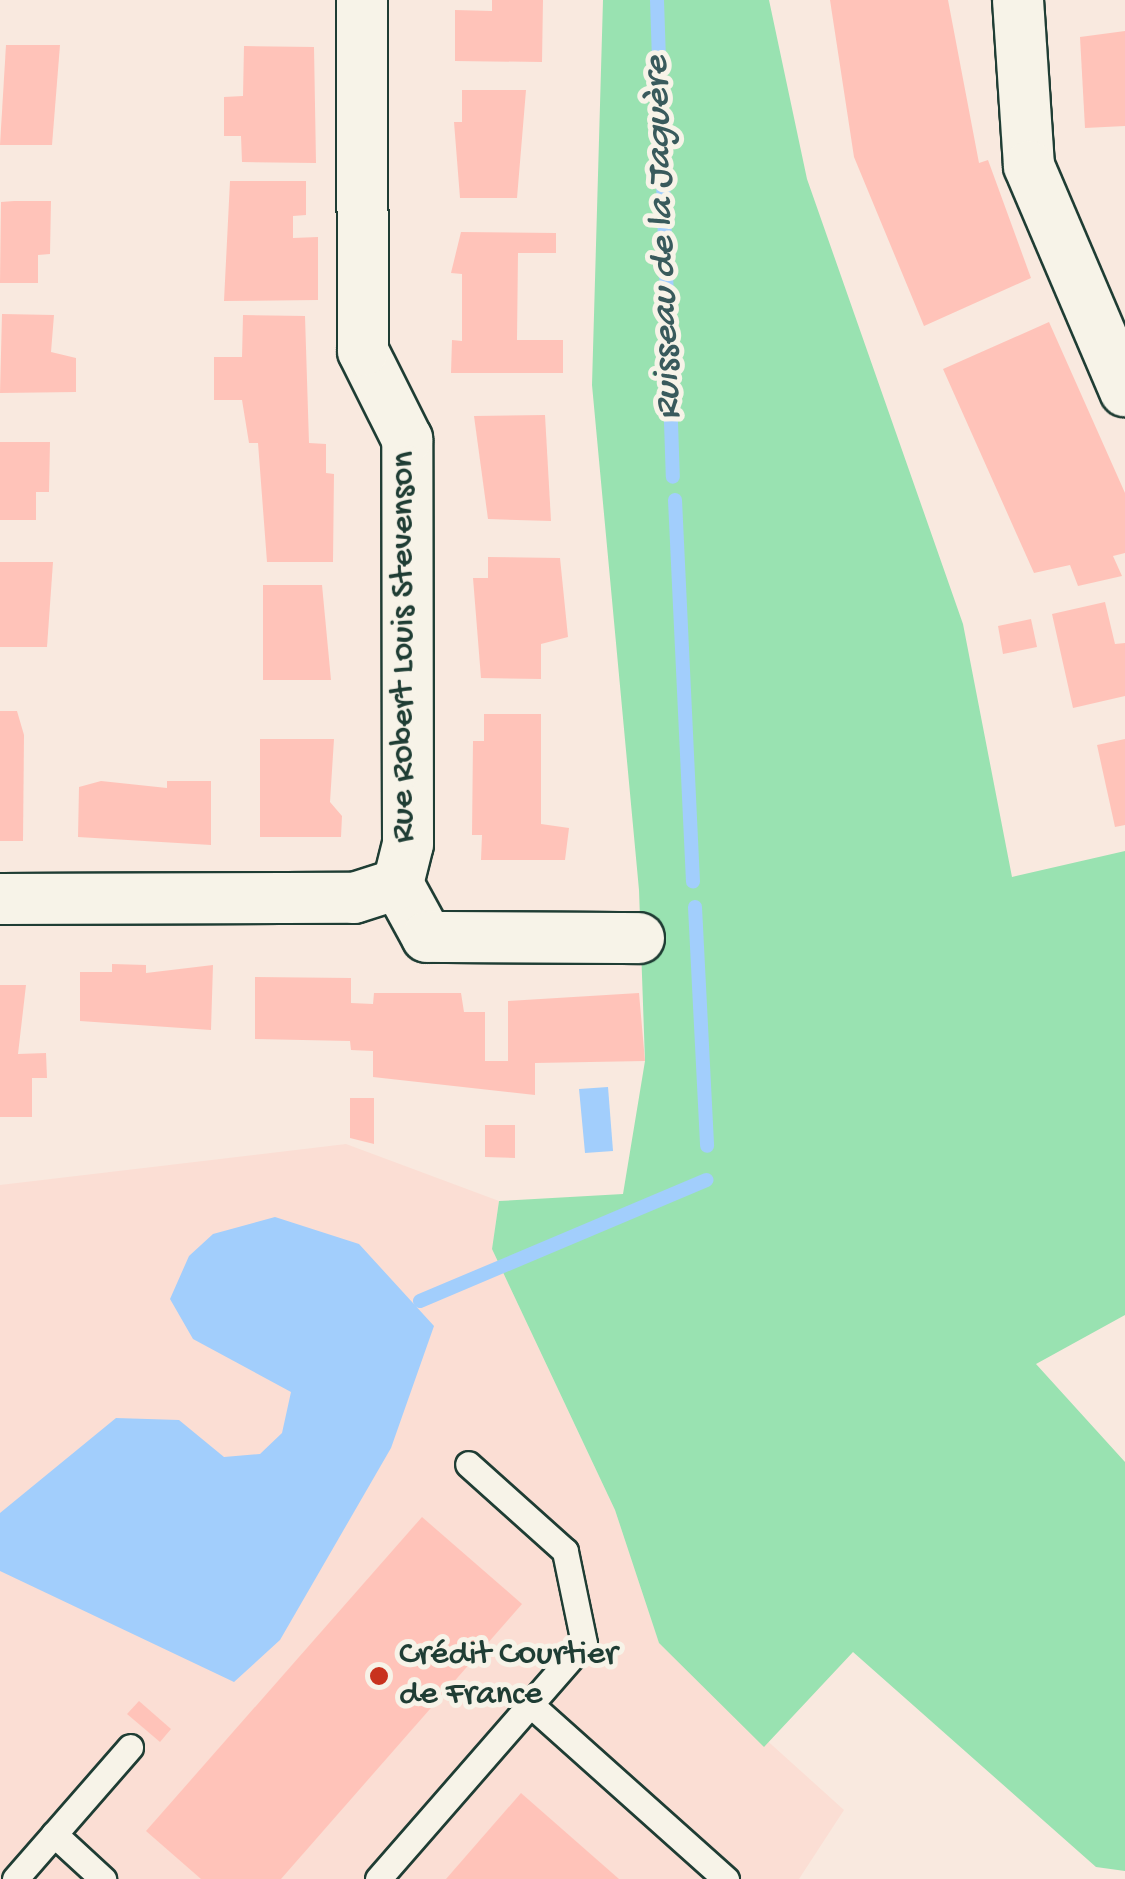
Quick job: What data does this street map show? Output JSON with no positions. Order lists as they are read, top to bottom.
{
  "streets": {
    "street": ["Rue Robert Louis Stevenson"]
  },
  "water": ["Ruisseau de la Jaguère"],
  "places": ["Crédit Courtier de France"]
}
